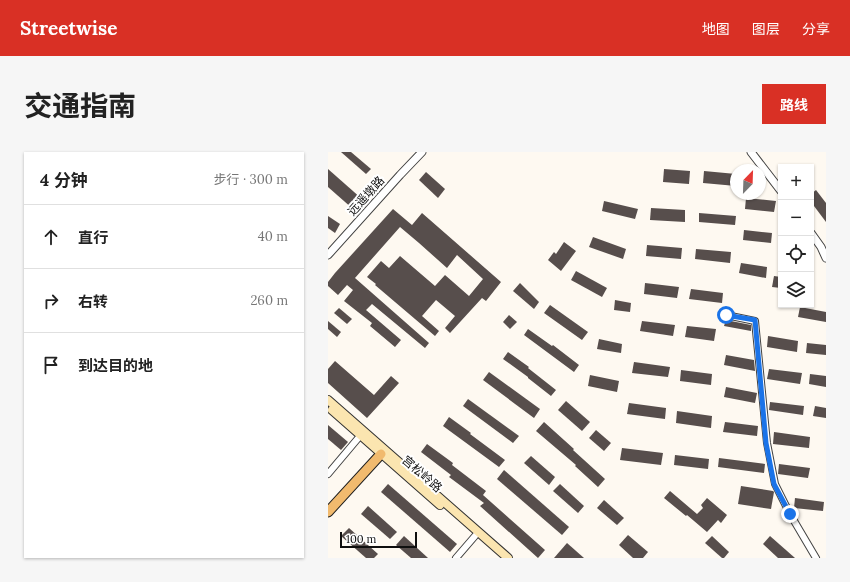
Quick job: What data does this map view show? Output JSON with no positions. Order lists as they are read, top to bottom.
{
  "streets": {
    "main road": ["宫松岭路"],
    "street": ["远遥墩路"]
  },
  "scale_bar": "100 m",
  "north": "top right",
  "page": {
    "header": "Streetwise",
    "nav": ["地图", "图层", "分享"],
    "title": "交通指南",
    "buttons": "路线",
    "heading": ["4 分钟", "步行 · 300 m"],
    "map_buttons": ["+", "−"],
    "list": [
      ["直行", "40 m"],
      ["右转", "260 m"],
      "到达目的地"
    ],
    "scale": "100 m"
  }
}
